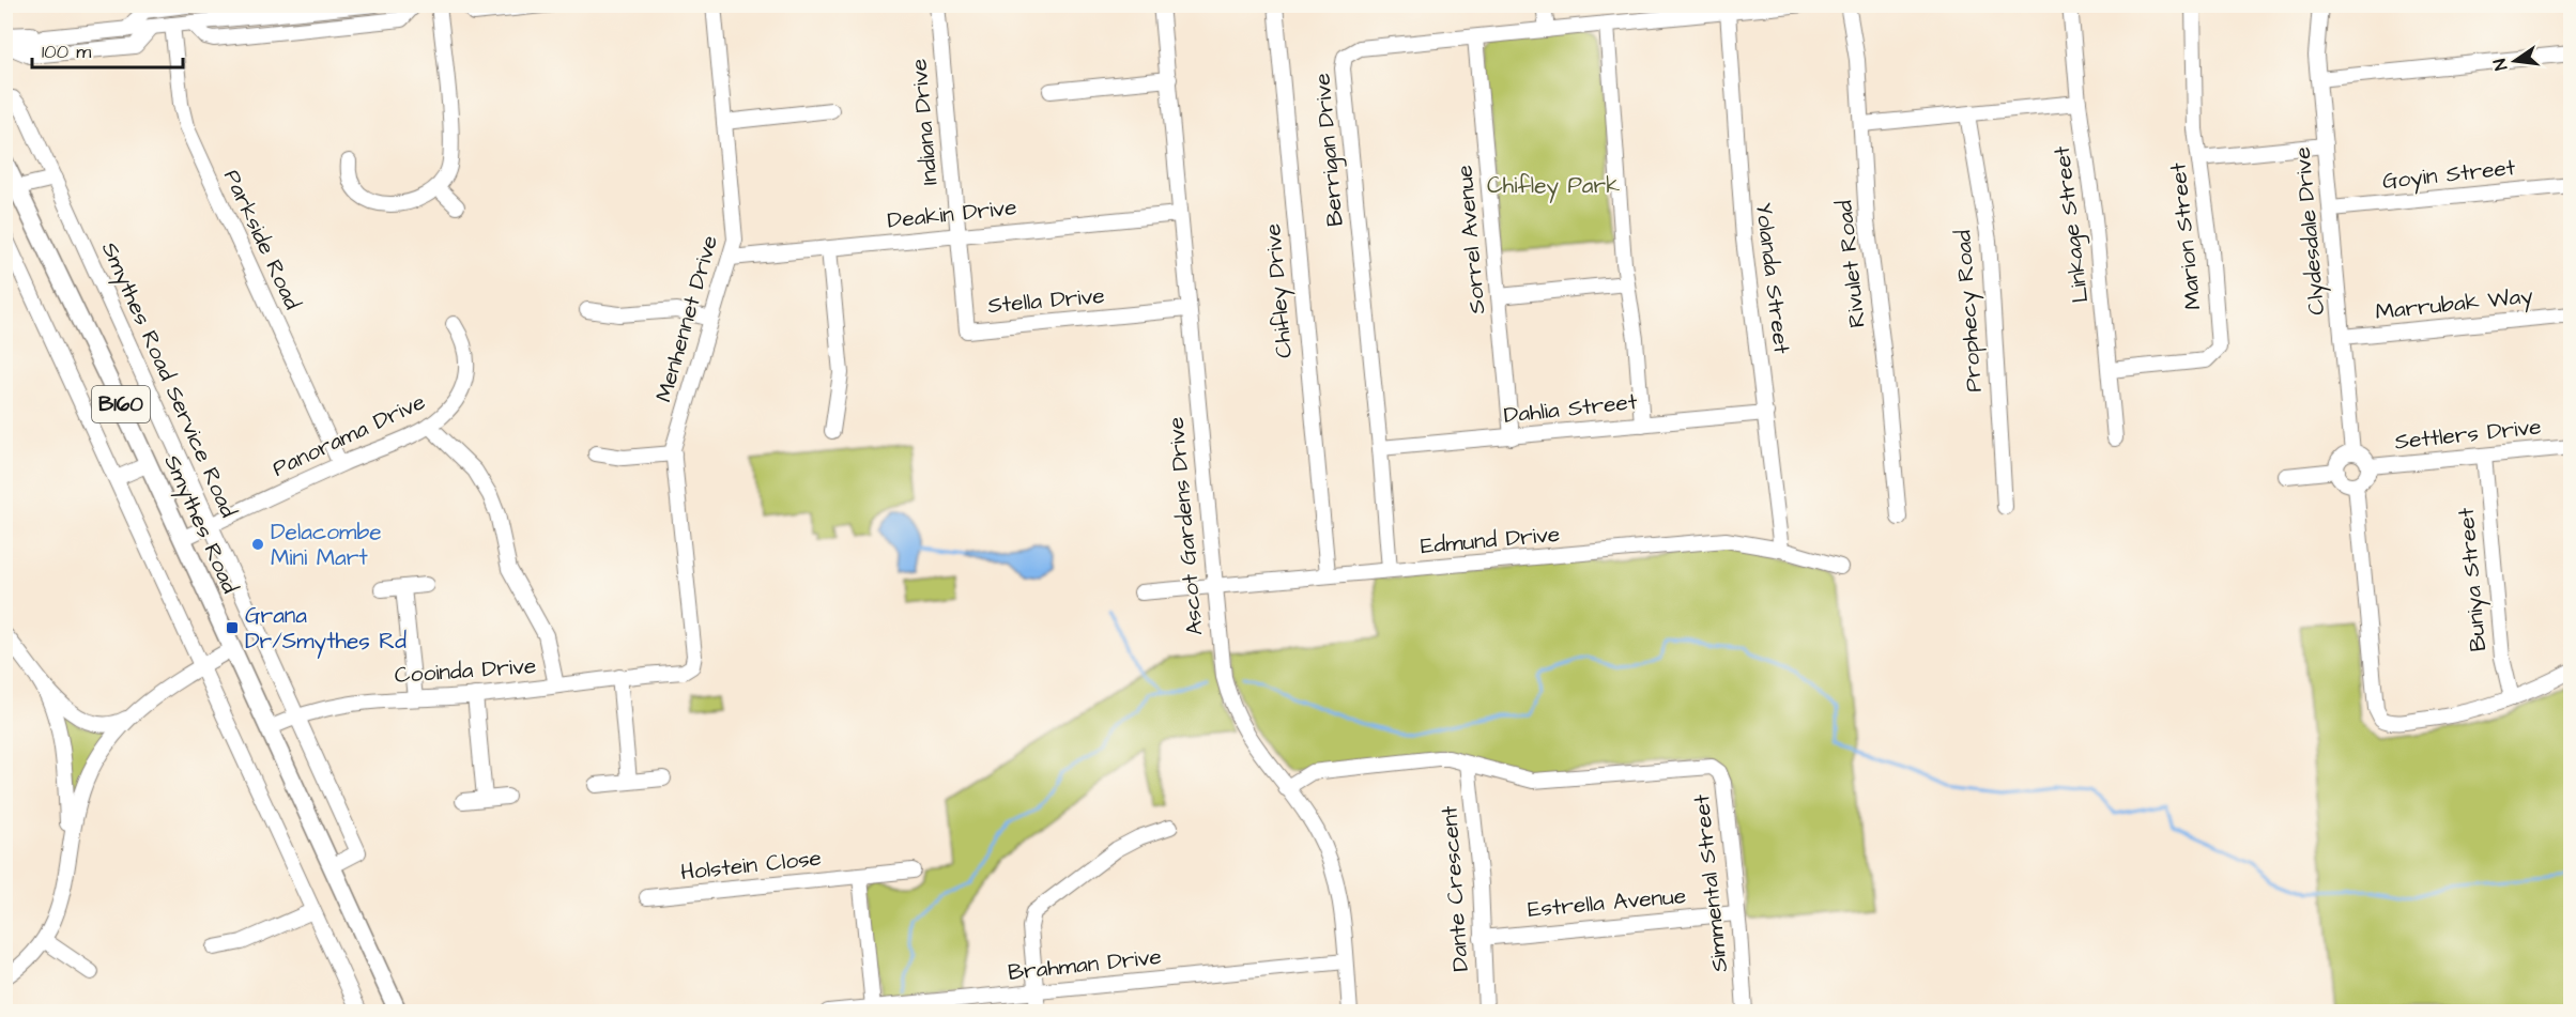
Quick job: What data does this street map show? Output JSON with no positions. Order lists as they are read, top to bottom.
{
  "streets": {
    "main road": ["B160", "Smythes Road"],
    "street": [
      "Indiana Drive",
      "Berrigan Drive",
      "Goyin Street",
      "Deakin Drive",
      "Linkage Street",
      "Clydesdale Drive",
      "Marion Street",
      "Parkside Road",
      "Sorrel Avenue",
      "Rivulet Road",
      "Yolanda Street",
      "Chifley Drive",
      "Stella Drive",
      "Marrubak Way",
      "Prophecy Road",
      "Menhennet Drive",
      "Smythes Road Service Road",
      "Dahlia Street",
      "Settlers Drive",
      "Panorama Drive",
      "Ascot Gardens Drive",
      "Edmund Drive",
      "Buniya Street",
      "Cooinda Drive",
      "Holstein Close",
      "Simmental Street",
      "Dante Crescent",
      "Estrella Avenue",
      "Brahman Drive"
    ]
  },
  "crossings": [
    ["Indiana Drive", "Deakin Drive"],
    ["Indiana Drive", "Stella Drive"],
    ["Berrigan Drive", "Sorrel Avenue"],
    ["Berrigan Drive", "Yolanda Street"],
    ["Berrigan Drive", "Dahlia Street"],
    ["Berrigan Drive", "Edmund Drive"],
    ["Goyin Street", "Clydesdale Drive"],
    ["Deakin Drive", "Stella Drive"],
    ["Deakin Drive", "Menhennet Drive"],
    ["Deakin Drive", "Ascot Gardens Drive"],
    ["Linkage Street", "Marion Street"],
    ["Clydesdale Drive", "Marrubak Way"],
    ["Clydesdale Drive", "Settlers Drive"],
    ["Parkside Road", "Panorama Drive"],
    ["Sorrel Avenue", "Dahlia Street"],
    ["Yolanda Street", "Dahlia Street"],
    ["Yolanda Street", "Edmund Drive"],
    ["Chifley Drive", "Edmund Drive"],
    ["Stella Drive", "Ascot Gardens Drive"],
    ["Menhennet Drive", "Cooinda Drive"],
    ["Smythes Road Service Road", "Panorama Drive"],
    ["Smythes Road Service Road", "Smythes Road"],
    ["Smythes Road Service Road", "Cooinda Drive"],
    ["Settlers Drive", "Buniya Street"],
    ["Panorama Drive", "Smythes Road"],
    ["Smythes Road", "Cooinda Drive"],
    ["Ascot Gardens Drive", "Edmund Drive"],
    ["Ascot Gardens Drive", "Simmental Street"],
    ["Ascot Gardens Drive", "Brahman Drive"],
    ["Simmental Street", "Dante Crescent"],
    ["Simmental Street", "Estrella Avenue"],
    ["Dante Crescent", "Estrella Avenue"]
  ],
  "parks": ["Chifley Park"],
  "places": {
    "other": ["Delacombe Mini Mart"],
    "transit": ["Grana Dr/Smythes Rd"]
  },
  "scale_bar": "100 m",
  "north": "left"
}
